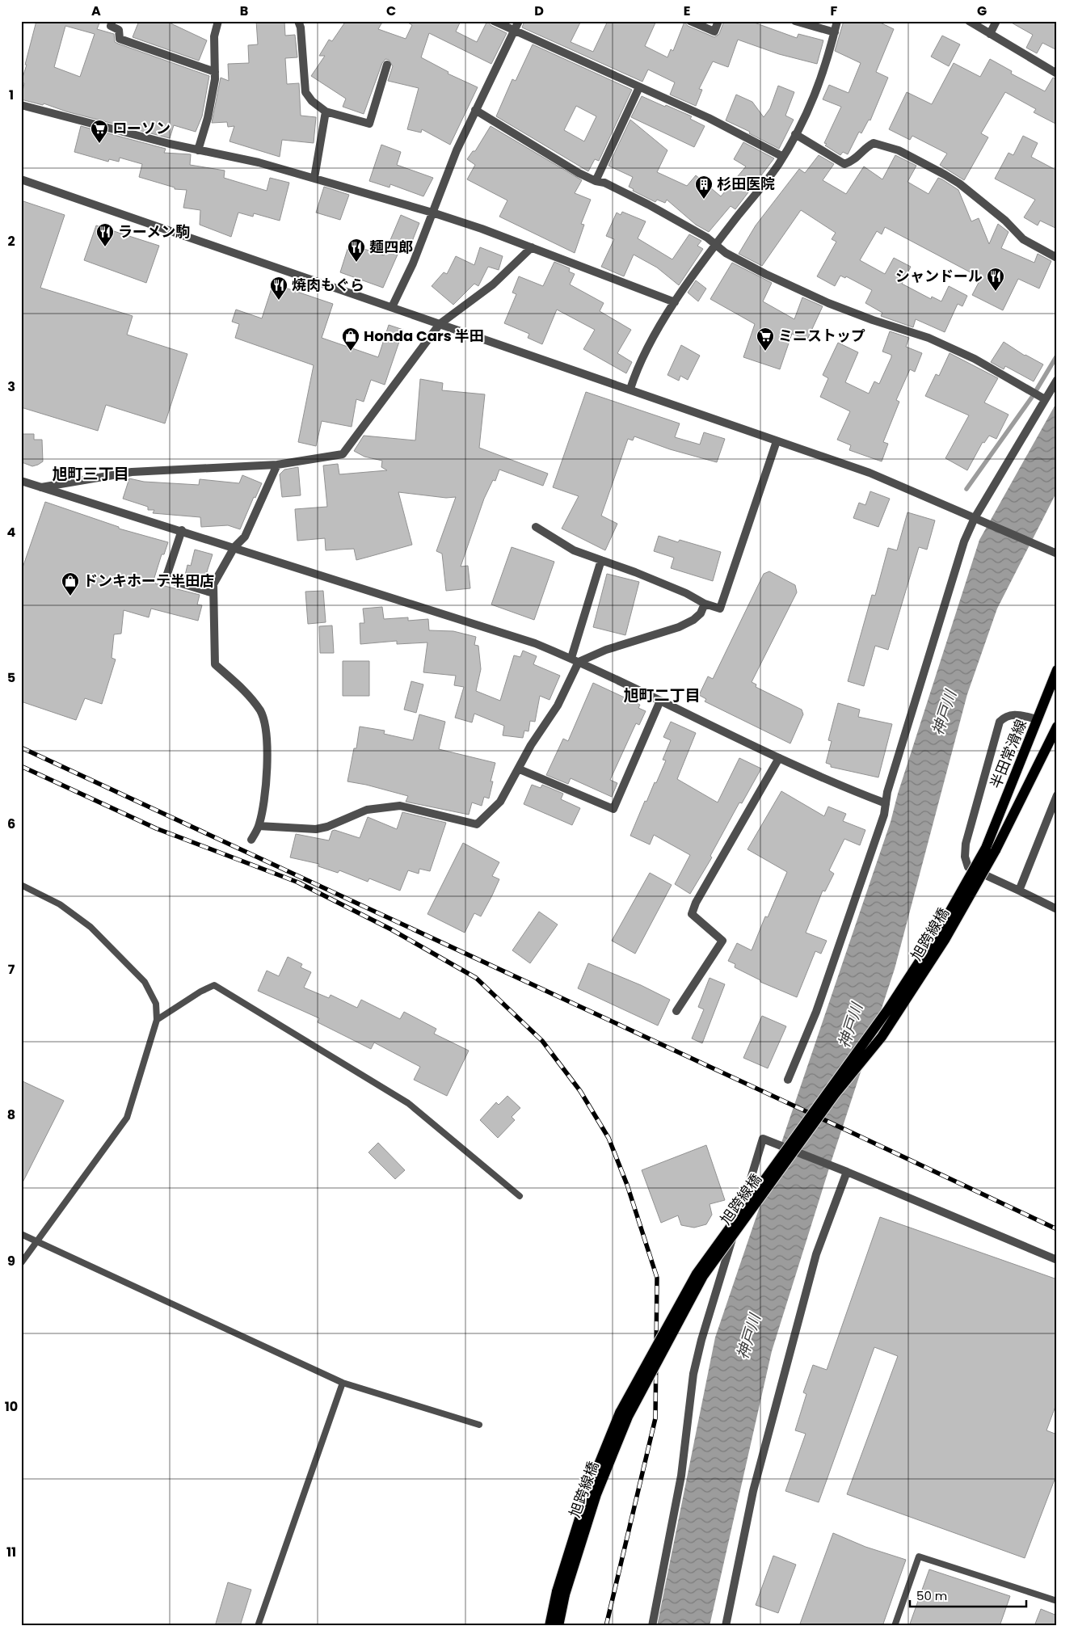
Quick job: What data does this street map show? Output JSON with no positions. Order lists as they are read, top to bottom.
{
  "streets": {
    "main road": ["半田常滑線", "旭跨線橋"]
  },
  "crossings": [
    ["半田常滑線", "旭跨線橋"]
  ],
  "districts": ["旭町三丁目", "旭町二丁目"],
  "water": ["神戸川"],
  "places": {
    "supermarket": ["ローソン", "ミニストップ"],
    "building": ["杉田医院"],
    "restaurant": [
      "ラーメン駒",
      "麺四郎",
      "シャンドール",
      "焼肉もぐら"
    ],
    "shop": ["Honda Cars 半田", "ドンキホーテ半田店"]
  },
  "scale_bar": "50 m",
  "grid": {
    "columns": [
      "A",
      "B",
      "C",
      "D",
      "E",
      "F",
      "G"
    ],
    "rows": [
      "1",
      "2",
      "3",
      "4",
      "5",
      "6",
      "7",
      "8",
      "9",
      "10",
      "11"
    ]
  }
}
